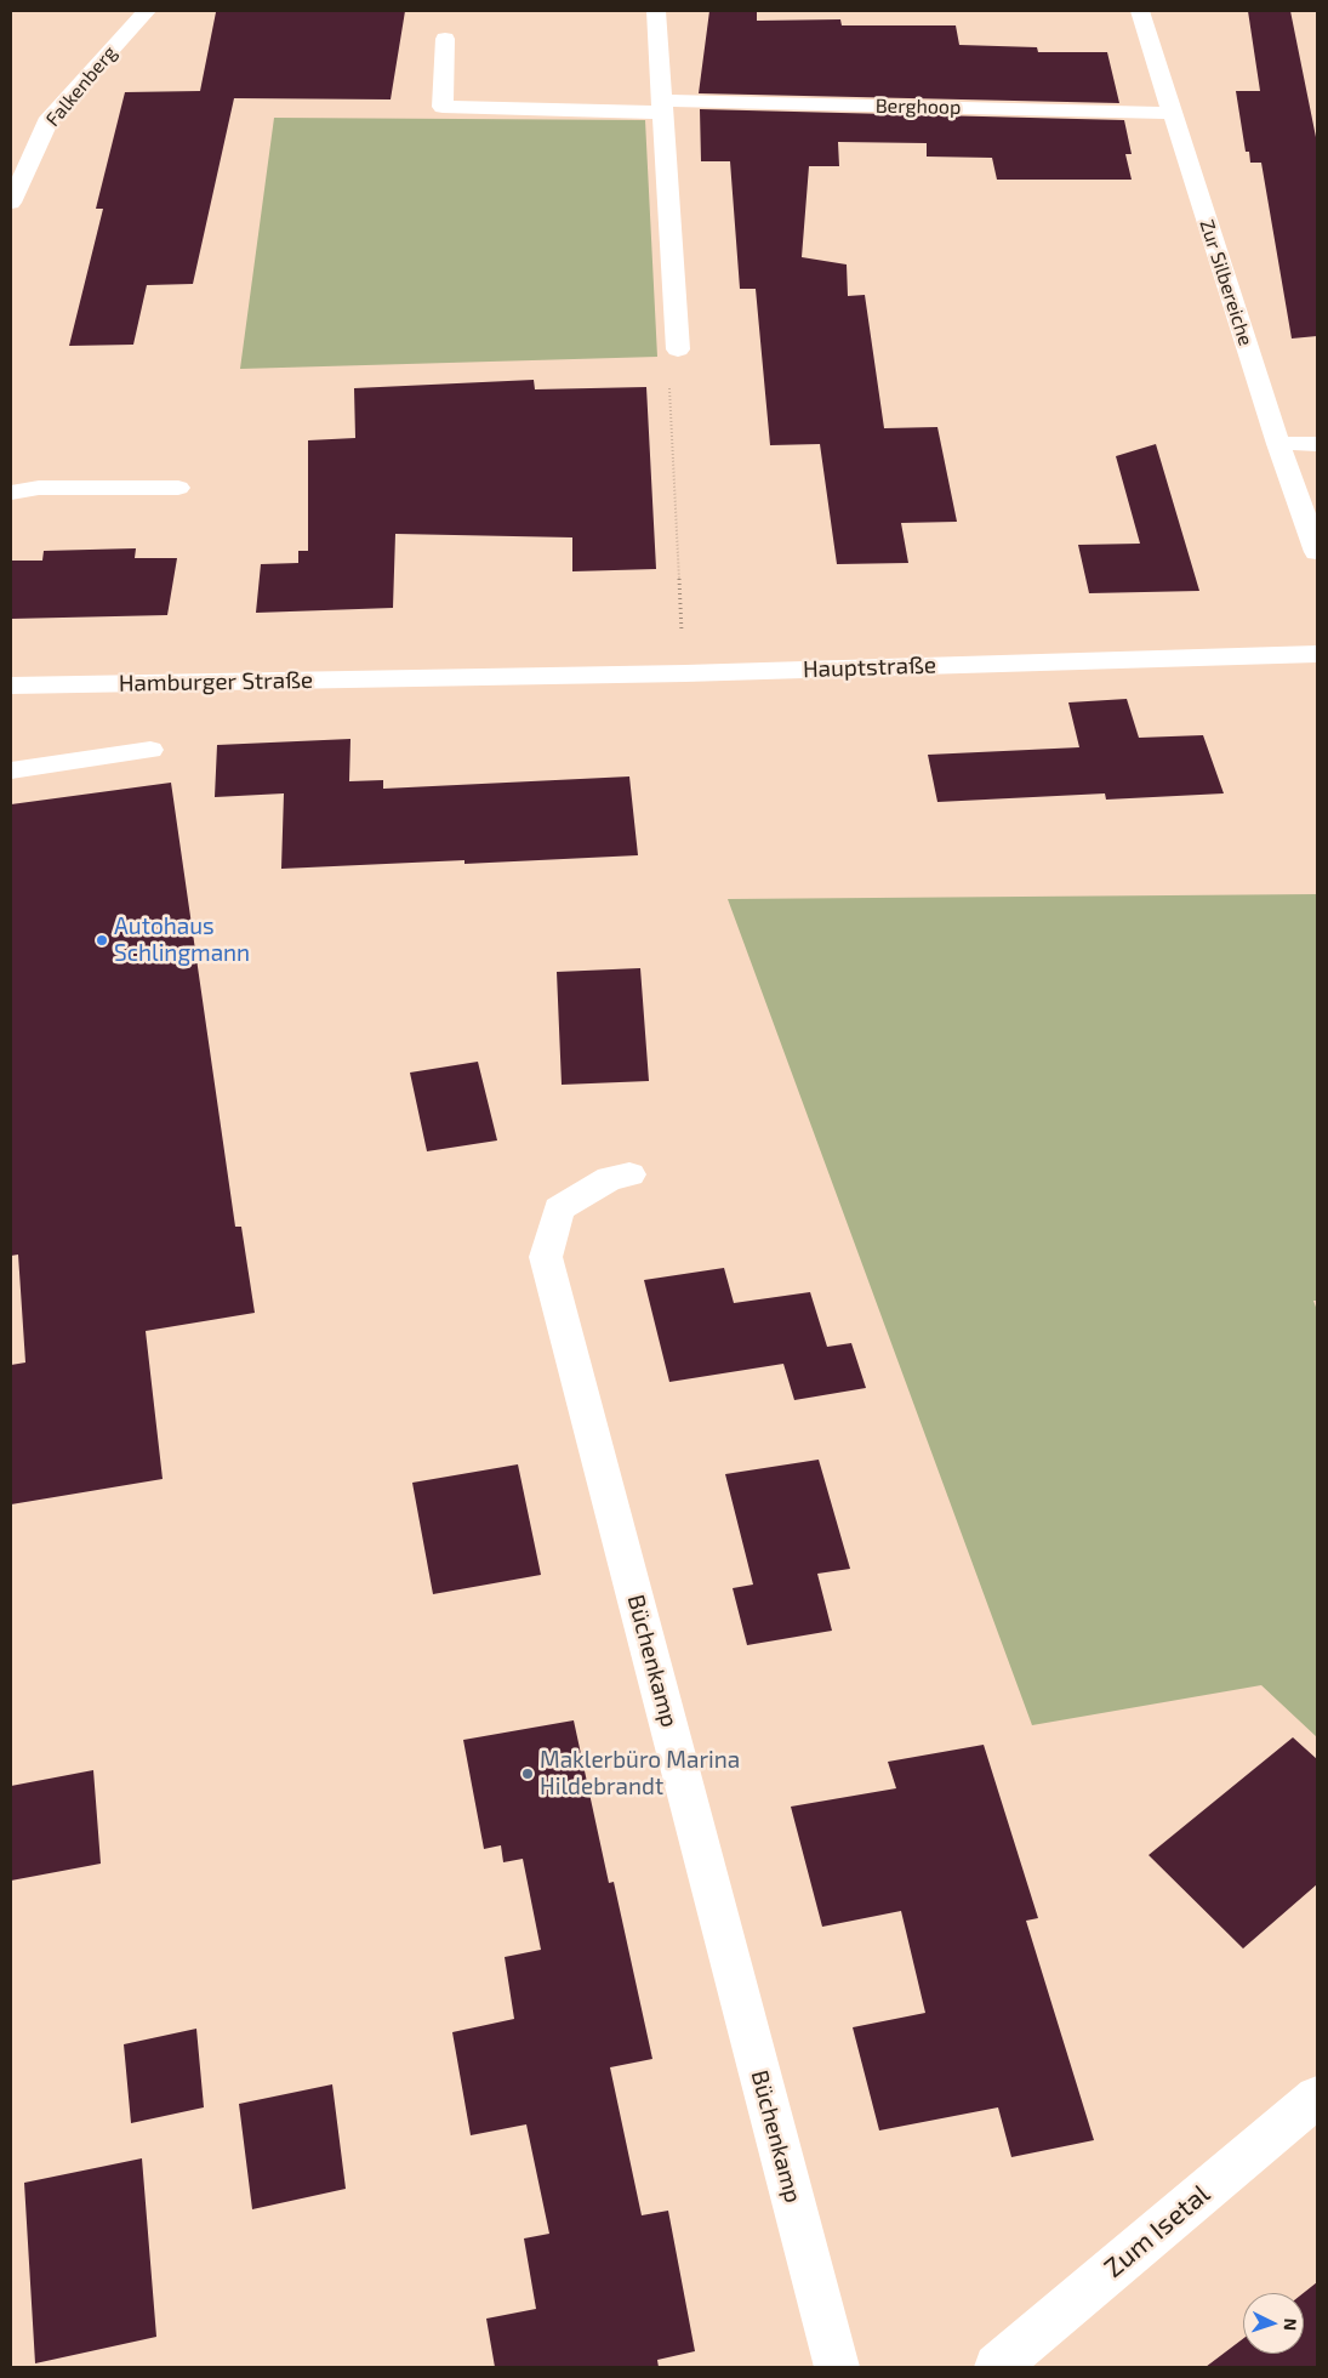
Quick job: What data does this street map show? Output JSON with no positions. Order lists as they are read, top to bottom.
{
  "streets": {
    "street": [
      "Falkenberg",
      "Berghoop",
      "Zur Silbereiche",
      "Hauptstraße",
      "Hamburger Straße",
      "Büchenkamp",
      "Zum Isetal"
    ]
  },
  "crossings": [
    ["Berghoop", "Zur Silbereiche"],
    ["Hauptstraße", "Hamburger Straße"]
  ],
  "places": ["Autohaus Schlingmann", "Maklerbüro Marina Hildebrandt"],
  "north": "right"
}
